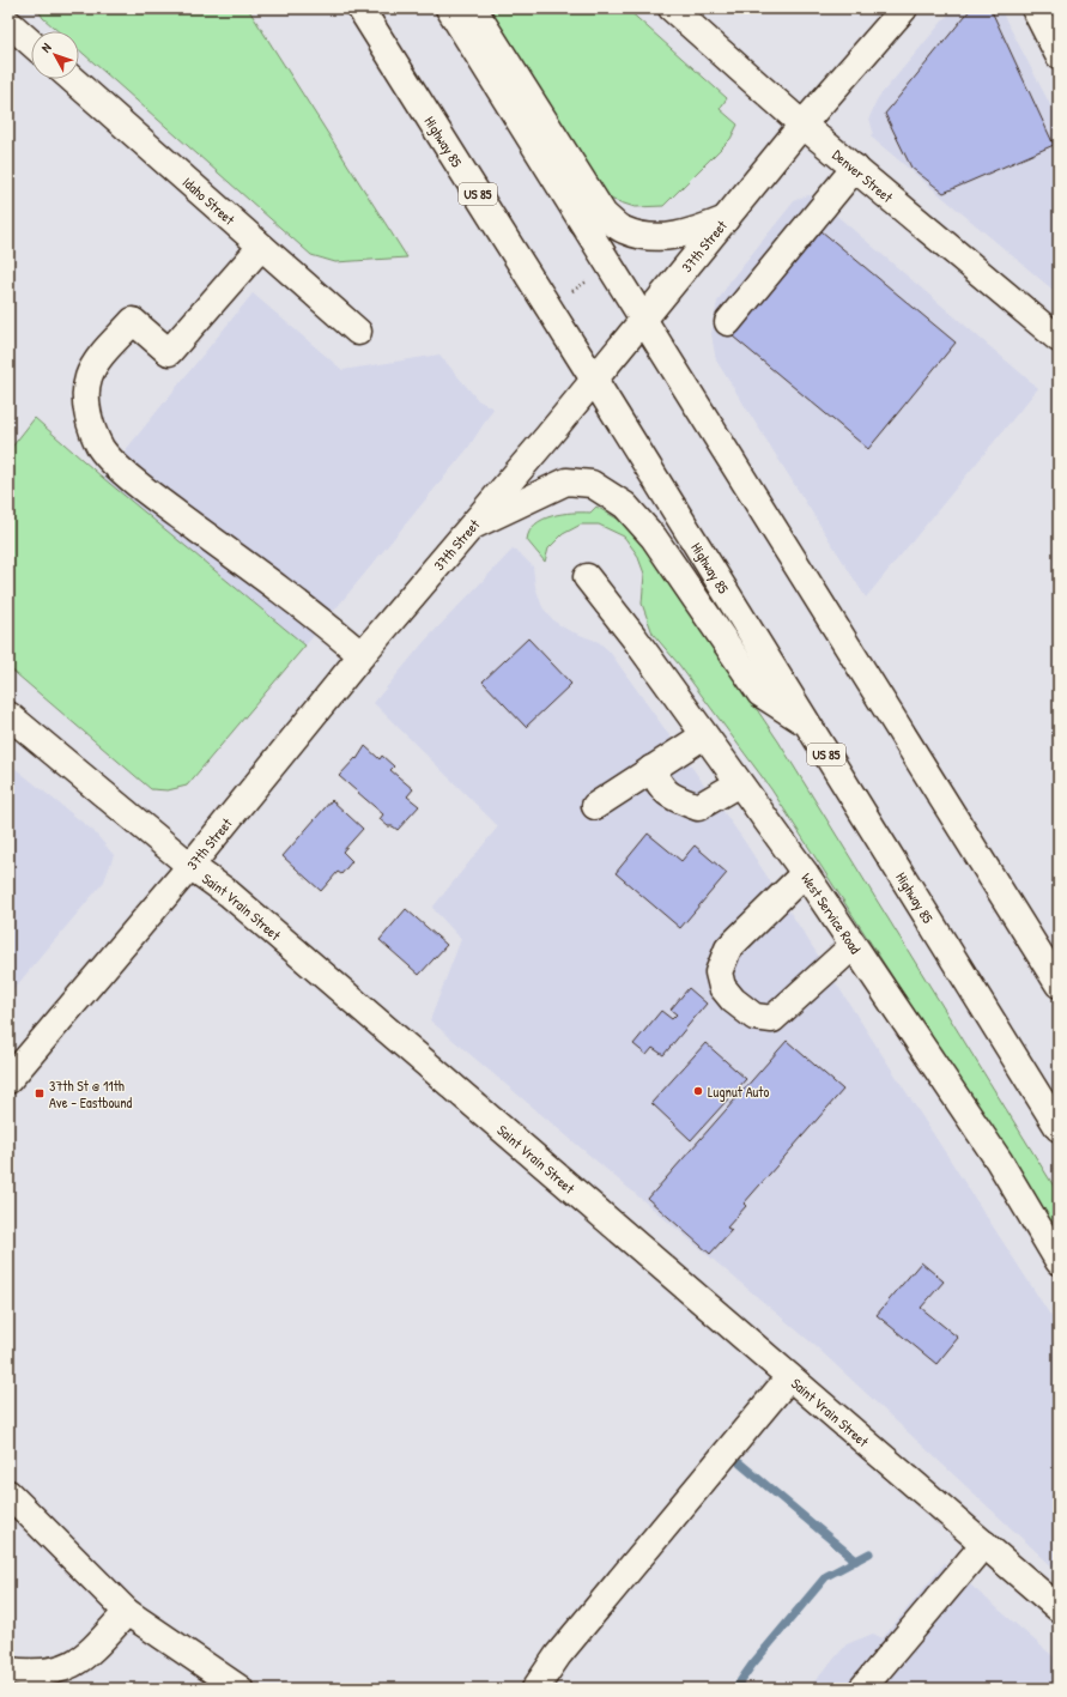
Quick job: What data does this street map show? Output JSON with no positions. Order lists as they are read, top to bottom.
{
  "streets": {
    "main road": [
      "Highway 85",
      "Denver Street",
      "US 85",
      "Idaho Street",
      "37th Street",
      "Saint Vrain Street",
      "West Service Road"
    ]
  },
  "crossings": [
    ["Highway 85", "37th Street"],
    ["Denver Street", "37th Street"],
    ["37th Street", "Saint Vrain Street"]
  ],
  "places": {
    "other": ["Lugnut Auto"],
    "transit": ["37th St @ 11th Ave - Eastbound"]
  },
  "north": "top left"
}
